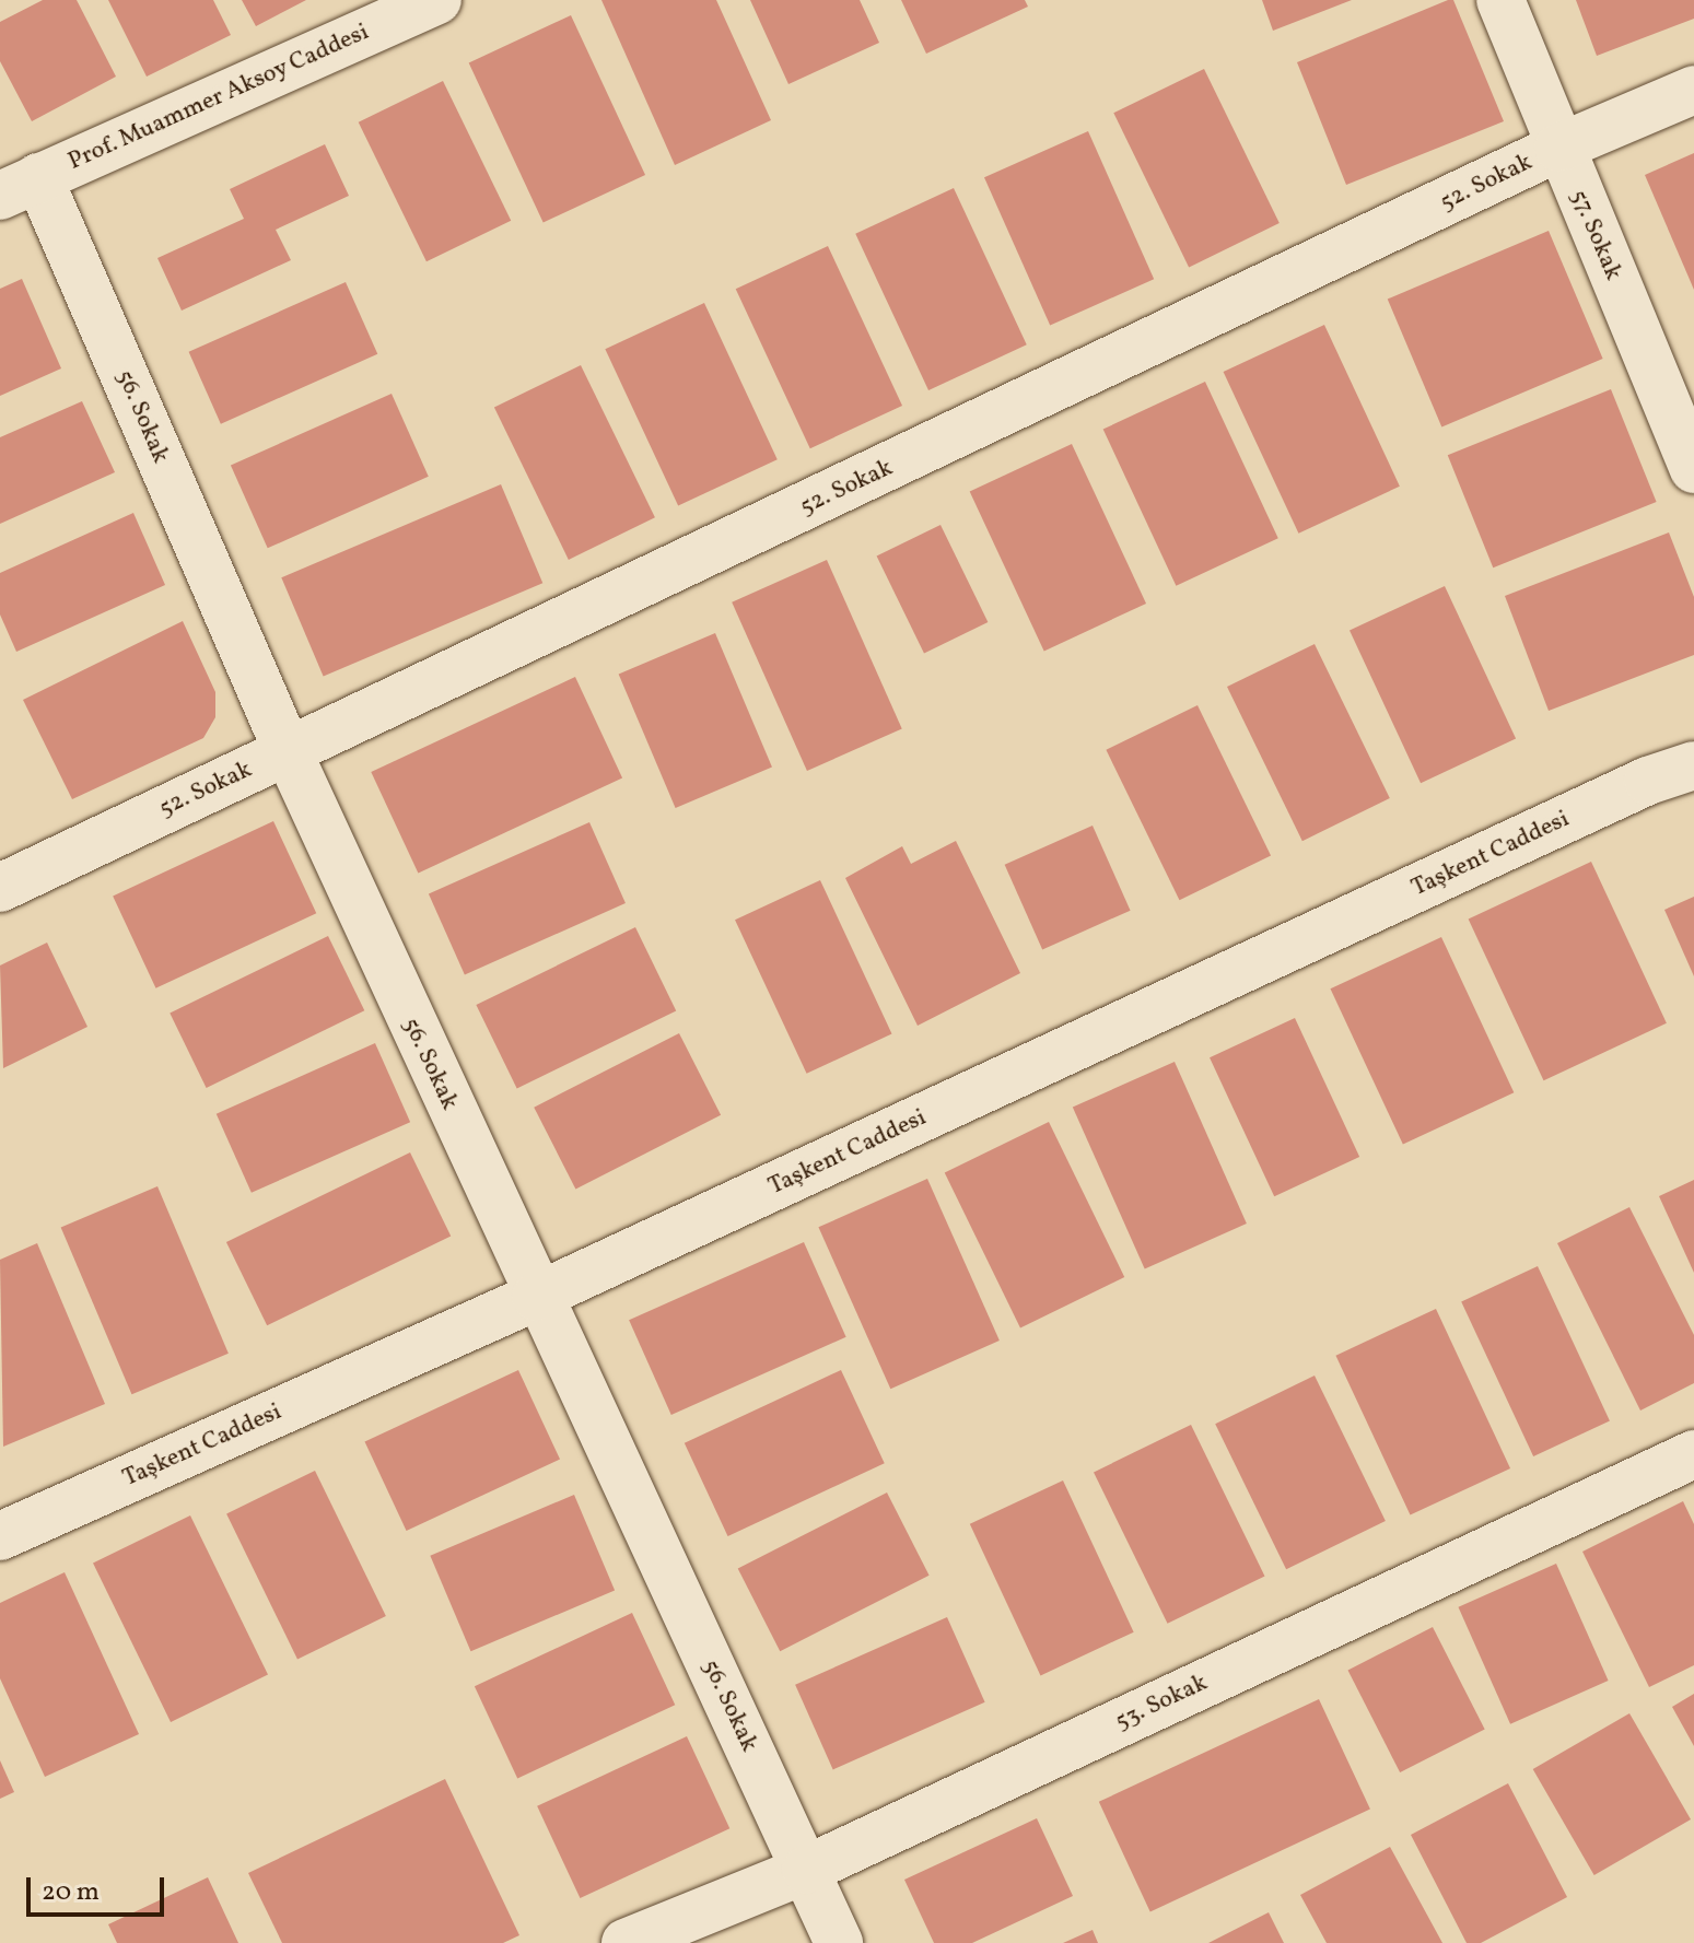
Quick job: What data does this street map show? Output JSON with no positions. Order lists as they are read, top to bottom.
{
  "streets": {
    "street": [
      "Prof. Muammer Aksoy Caddesi",
      "52. Sokak",
      "57. Sokak",
      "56. Sokak",
      "Taşkent Caddesi",
      "53. Sokak"
    ]
  },
  "crossings": [
    ["Prof. Muammer Aksoy Caddesi", "56. Sokak"],
    ["52. Sokak", "57. Sokak"],
    ["52. Sokak", "56. Sokak"],
    ["56. Sokak", "Taşkent Caddesi"],
    ["56. Sokak", "53. Sokak"]
  ],
  "scale_bar": "20 m"
}
